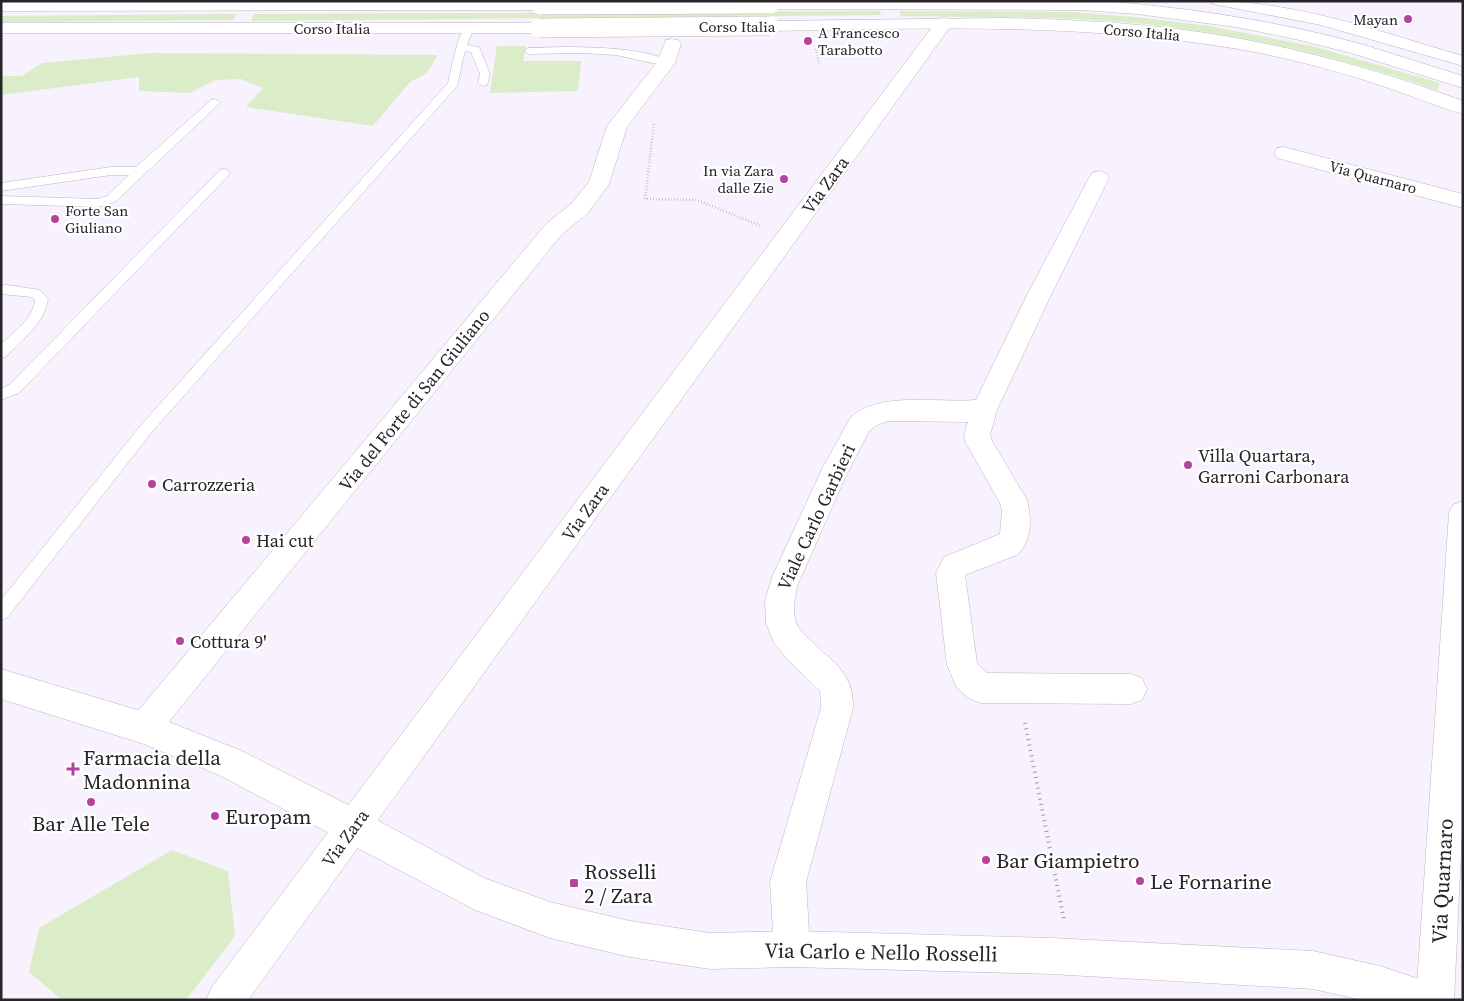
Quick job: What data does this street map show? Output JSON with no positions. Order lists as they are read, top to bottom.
{
  "streets": {
    "street": [
      "Corso Italia",
      "Via Quarnaro",
      "Via Zara",
      "Via del Forte di San Giuliano",
      "Viale Carlo Garbieri",
      "Via Carlo e Nello Rosselli"
    ]
  },
  "crossings": [
    ["Corso Italia", "Via Zara"],
    ["Via Zara", "Via Carlo e Nello Rosselli"],
    ["Via del Forte di San Giuliano", "Via Carlo e Nello Rosselli"],
    ["Viale Carlo Garbieri", "Via Carlo e Nello Rosselli"]
  ],
  "places": {
    "other": [
      "Mayan",
      "A Francesco Tarabotto",
      "In via Zara dalle Zie",
      "Forte San Giuliano",
      "Villa Quartara, Garroni Carbonara",
      "Carrozzeria",
      "Hai cut",
      "Cottura 9'",
      "Bar Alle Tele",
      "Europam",
      "Bar Giampietro",
      "Le Fornarine"
    ],
    "health": ["Farmacia della Madonnina"],
    "transit": ["Rosselli 2 / Zara"]
  }
}
